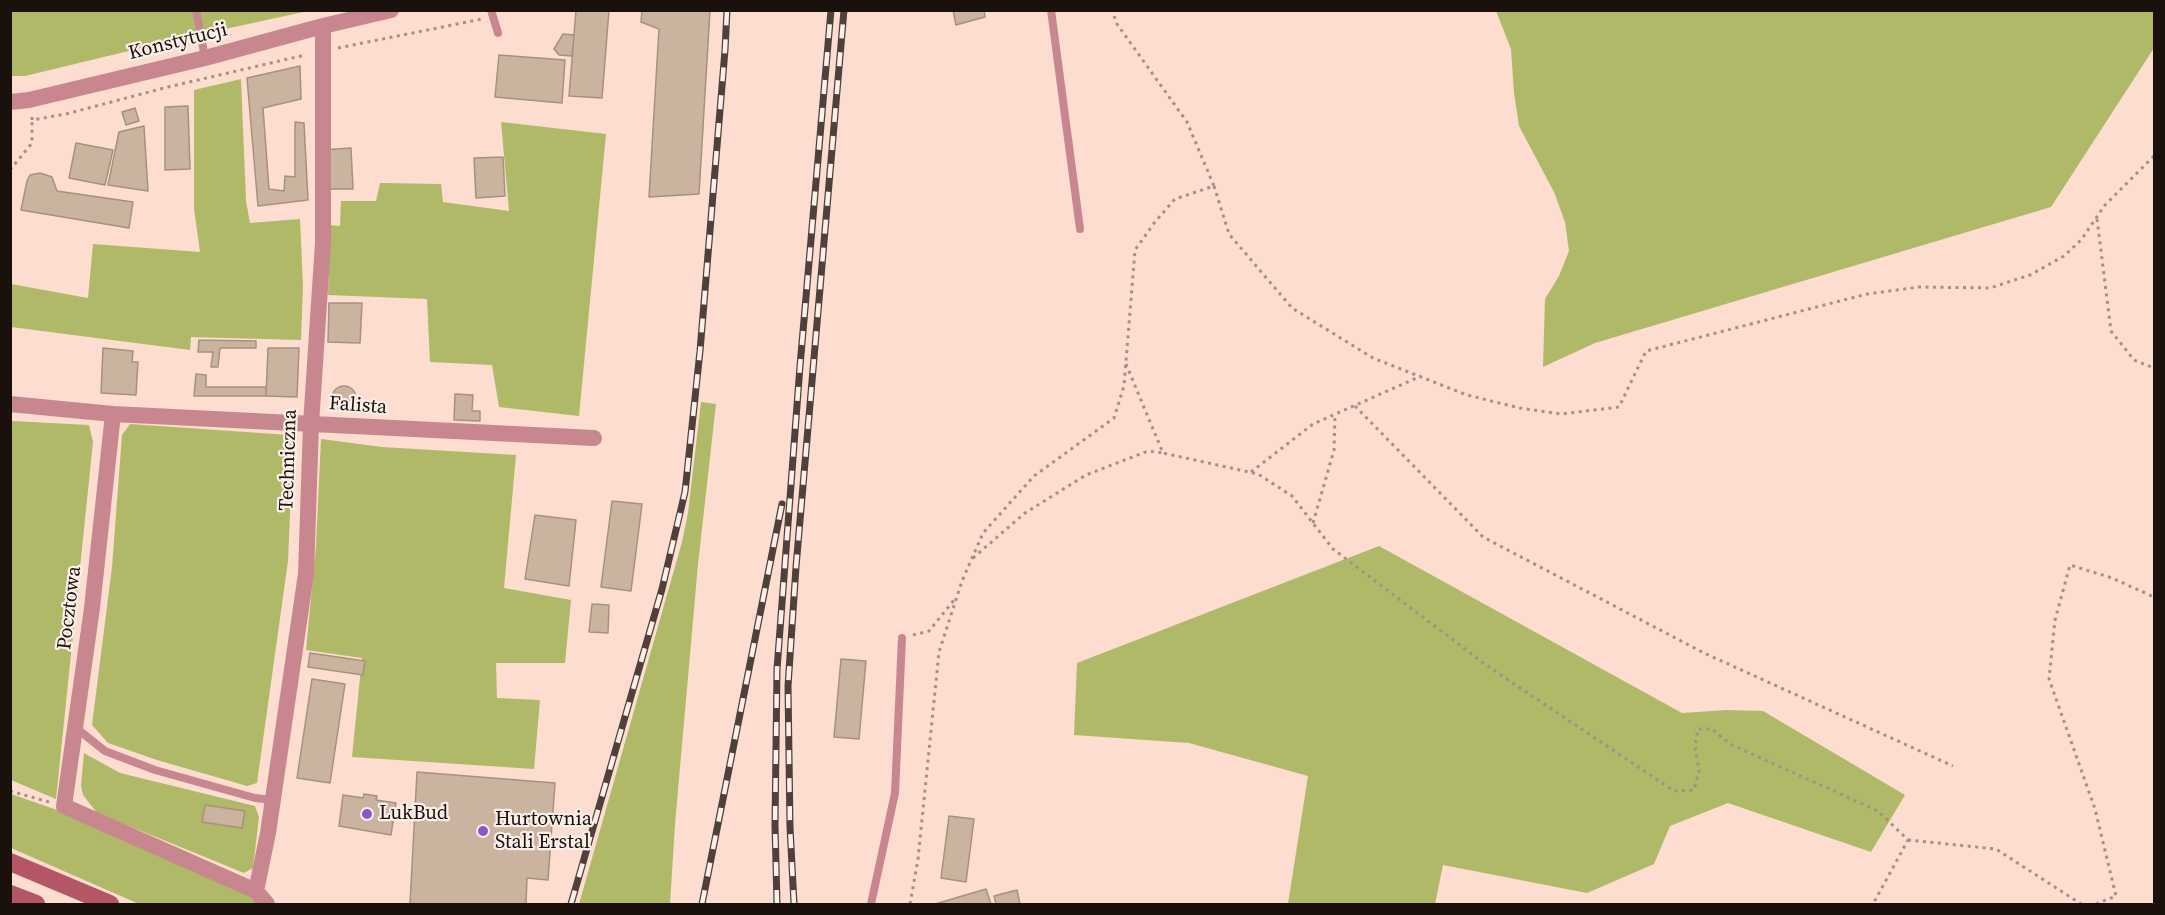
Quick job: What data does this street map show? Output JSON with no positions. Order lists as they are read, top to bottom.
{
  "streets": {
    "street": [
      "Konstytucji",
      "Falista",
      "Techniczna",
      "Pocztowa"
    ]
  },
  "crossings": [
    ["Konstytucji", "Techniczna"],
    ["Falista", "Techniczna"],
    ["Falista", "Pocztowa"]
  ],
  "places": ["LukBud", "Hurtownia Stali Erstal"]
}
